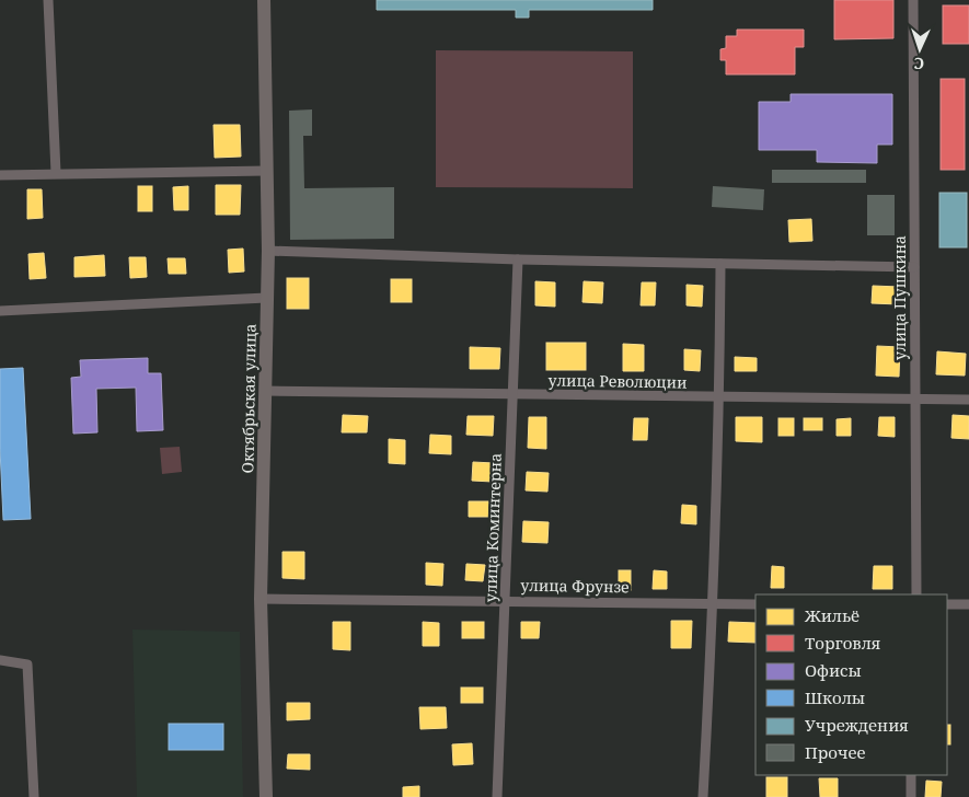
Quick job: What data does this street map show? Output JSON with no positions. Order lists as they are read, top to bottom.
{
  "streets": {
    "street": [
      "улица Пушкина",
      "улица Революции",
      "Октябрьская улица",
      "улица Коминтерна",
      "улица Фрунзе"
    ]
  },
  "crossings": [
    ["улица Пушкина", "улица Революции"],
    ["улица Революции", "Октябрьская улица"],
    ["улица Революции", "улица Коминтерна"],
    ["Октябрьская улица", "улица Фрунзе"],
    ["улица Коминтерна", "улица Фрунзе"]
  ],
  "legend": [
    "Жильё",
    "Торговля",
    "Офисы",
    "Школы",
    "Учреждения",
    "Прочее"
  ],
  "north": "bottom"
}
